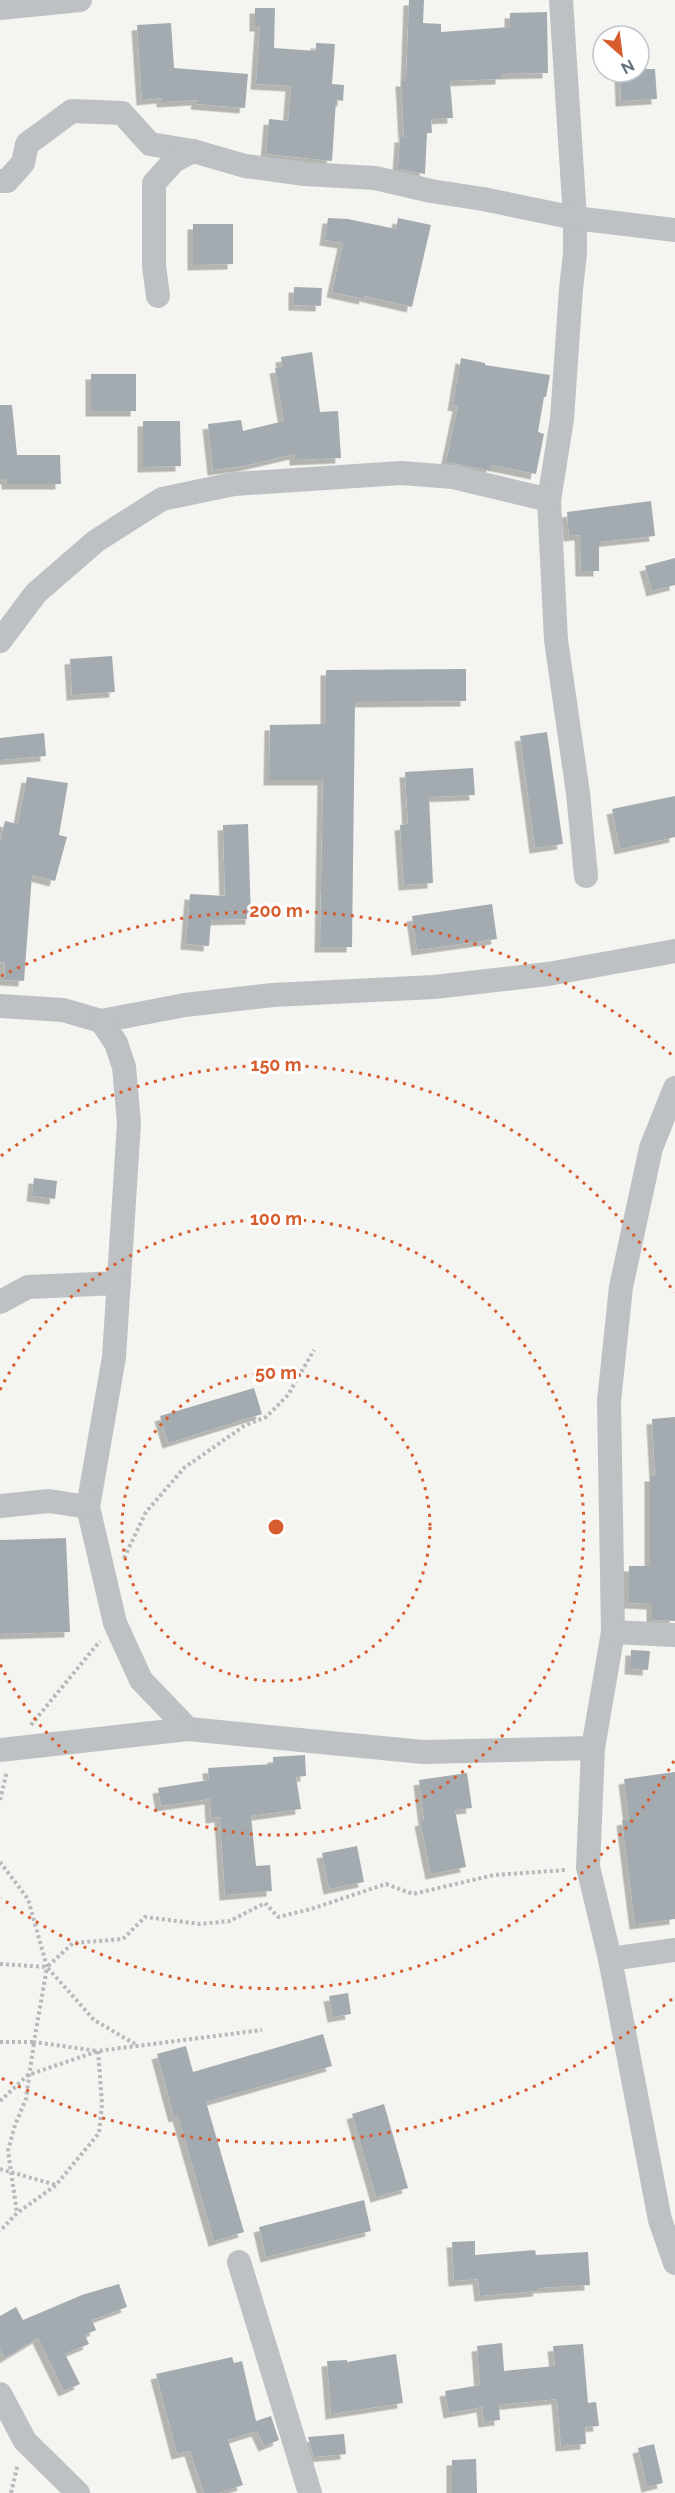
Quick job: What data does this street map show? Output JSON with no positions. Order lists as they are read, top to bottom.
{
  "north": "bottom right",
  "rings": [
    "200 m",
    "150 m",
    "100 m",
    "50 m"
  ]
}
